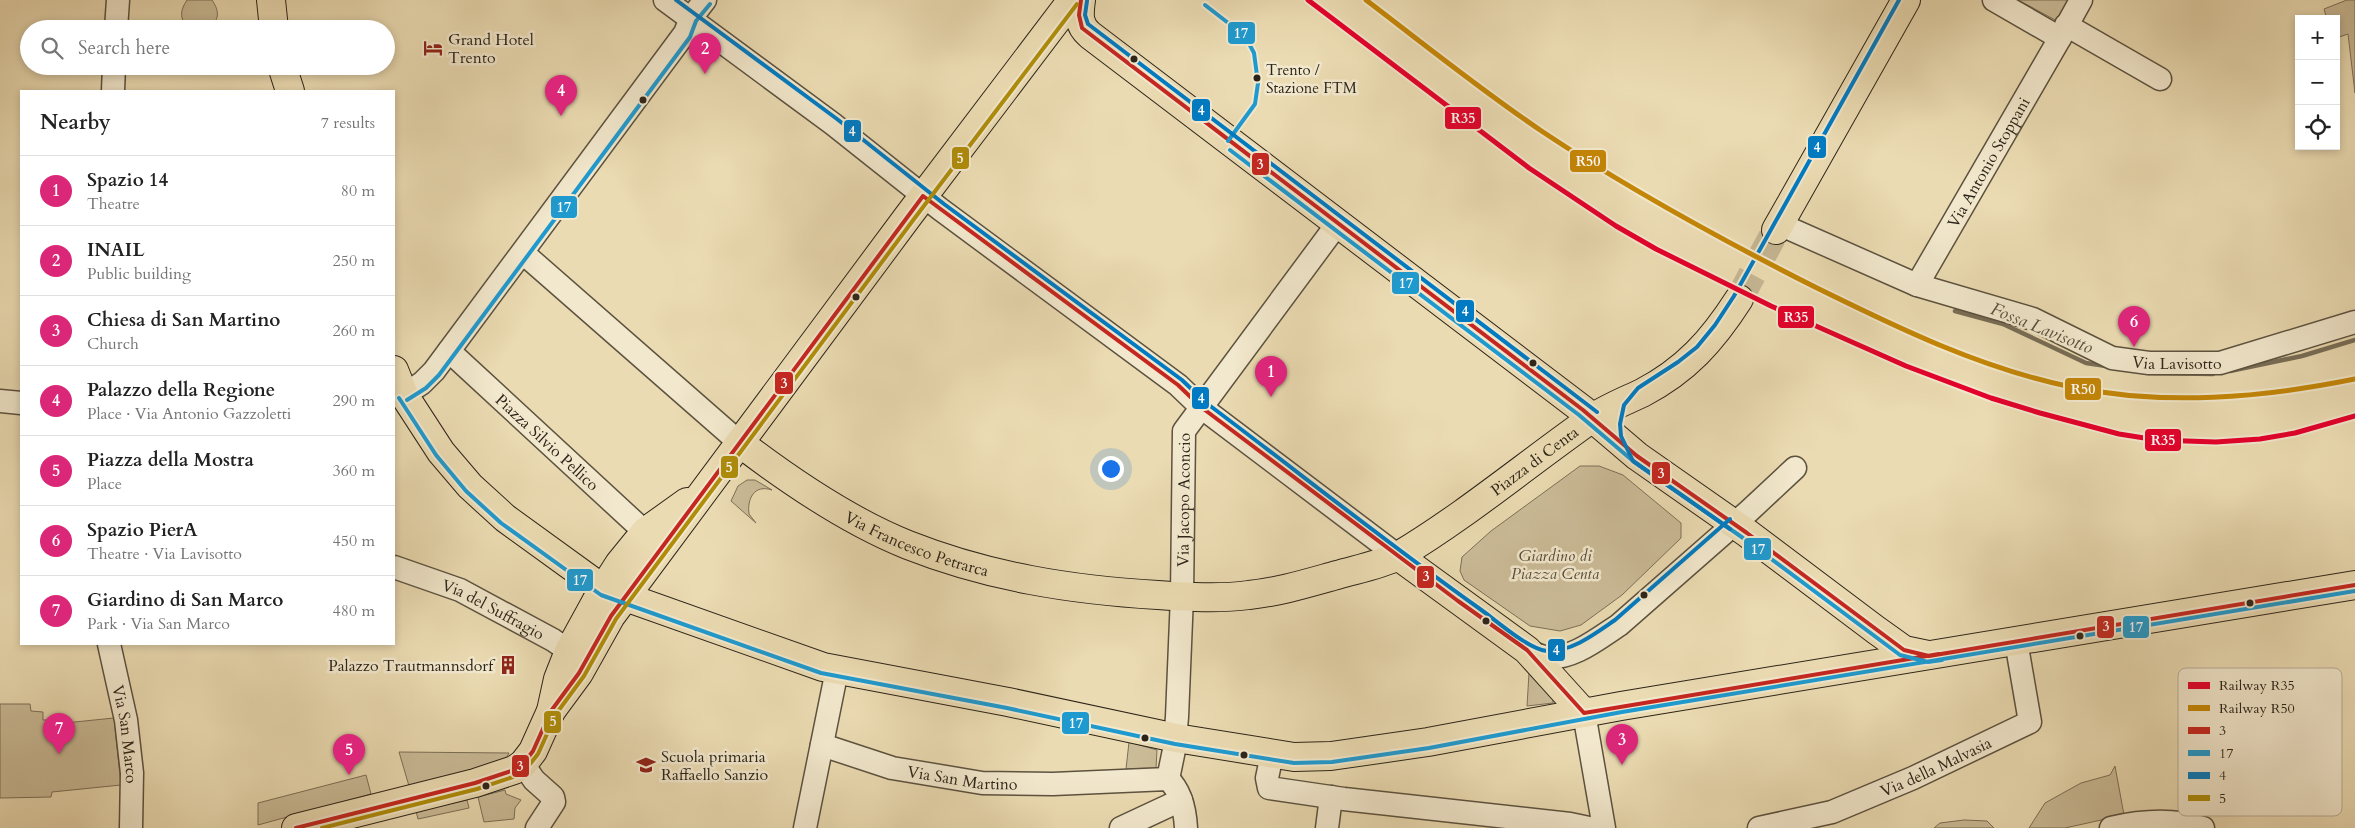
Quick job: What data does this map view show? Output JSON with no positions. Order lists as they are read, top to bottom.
{
  "streets": {
    "main road": ["Piazza di Centa", "Via Francesco Petrarca"],
    "street": [
      "Via Antonio Stoppani",
      "Via Lavisotto",
      "Piazza Silvio Pellico",
      "Via Jacopo Aconcio",
      "Via del Suffragio",
      "Via San Marco",
      "Via della Malvasia",
      "Via San Martino"
    ]
  },
  "crossings": [
    ["Via Antonio Stoppani", "Via Lavisotto"],
    ["Piazza di Centa", "Via Francesco Petrarca"],
    ["Via Jacopo Aconcio", "Via Francesco Petrarca"],
    ["Via Jacopo Aconcio", "Via San Martino"]
  ],
  "water": ["Fossa Lavisotto"],
  "parks": ["Giardino di Piazza Centa"],
  "places": {
    "hotel": ["Grand Hotel Trento"],
    "other": ["Trento / Stazione FTM"],
    "building": ["Palazzo Trautmannsdorf"],
    "school or university": ["Scuola primaria Raffaello Sanzio"]
  },
  "lines": [
    "rail line R35",
    "rail line R50",
    "transit line 3",
    "transit line 4",
    "transit line 17",
    "transit line 5"
  ],
  "legend": [
    "Railway R35",
    "Railway R50",
    "3",
    "17",
    "4",
    "5"
  ],
  "page": {
    "map_buttons": ["+", "−"],
    "search": "Search here",
    "pins": [
      "2",
      "4",
      "6",
      "1",
      "7",
      "3",
      "5"
    ],
    "heading": ["Nearby", "7 results"],
    "list": [
      {
        "mark": "1",
        "name": "Spazio 14",
        "note": "Theatre",
        "value": "80 m"
      },
      {
        "mark": "2",
        "name": "INAIL",
        "note": "Public building",
        "value": "250 m"
      },
      {
        "mark": "3",
        "name": "Chiesa di San Martino",
        "note": "Church",
        "value": "260 m"
      },
      {
        "mark": "4",
        "name": "Palazzo della Regione",
        "note": "Place · Via Antonio Gazzoletti",
        "value": "290 m"
      },
      {
        "mark": "5",
        "name": "Piazza della Mostra",
        "note": "Place",
        "value": "360 m"
      },
      {
        "mark": "6",
        "name": "Spazio PierA",
        "note": "Theatre · Via Lavisotto",
        "value": "450 m"
      },
      {
        "mark": "7",
        "name": "Giardino di San Marco",
        "note": "Park · Via San Marco",
        "value": "480 m"
      }
    ]
  }
}
